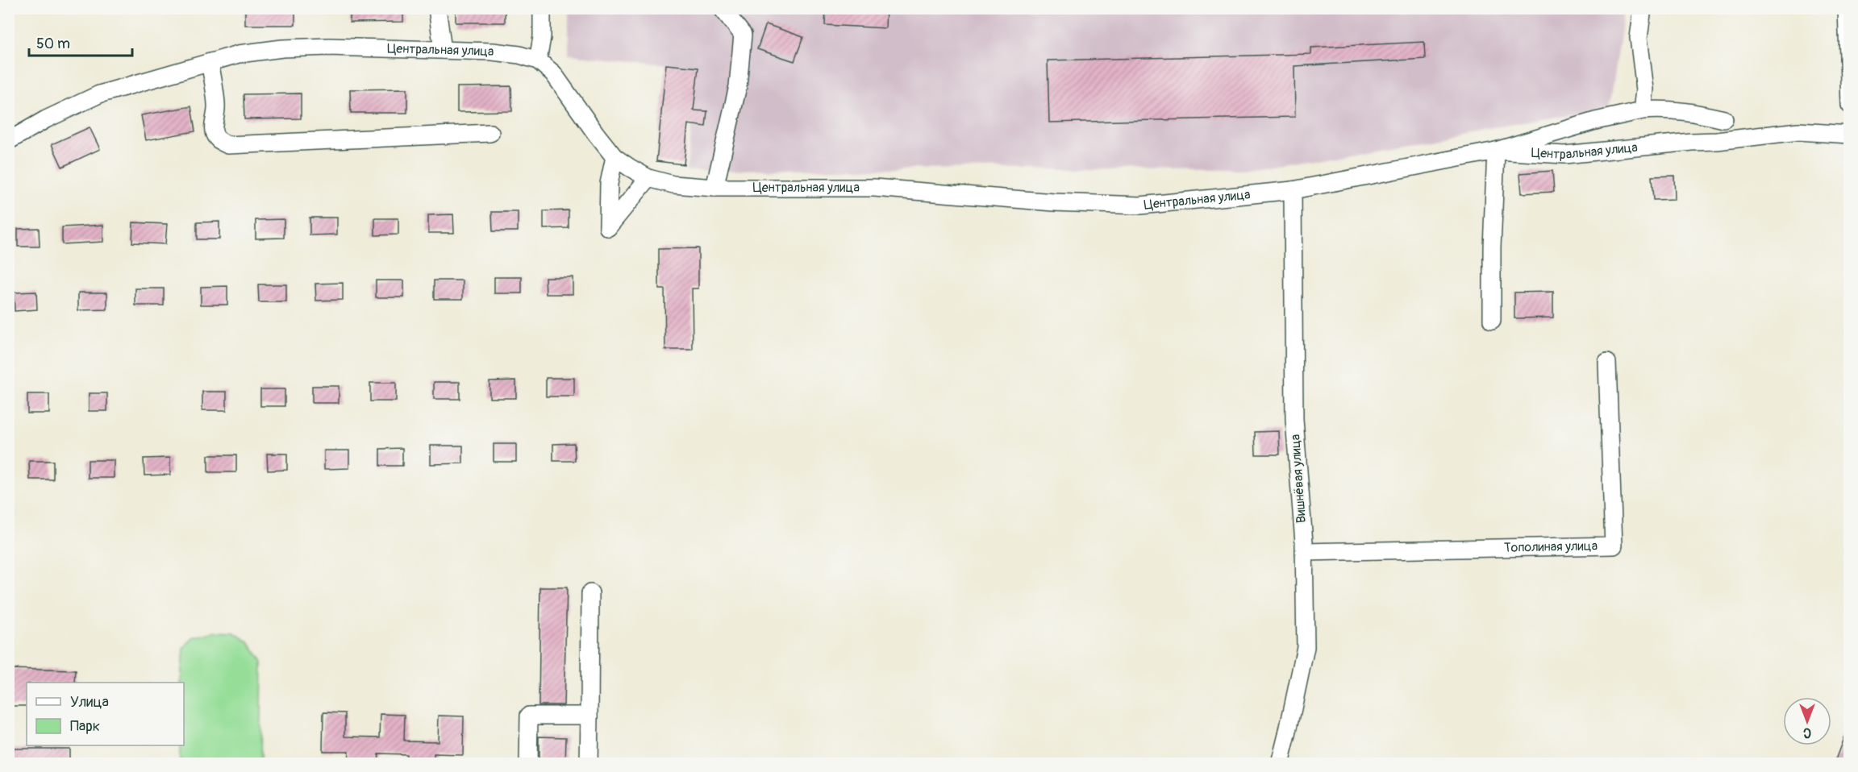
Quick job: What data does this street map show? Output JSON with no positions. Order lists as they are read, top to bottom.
{
  "streets": {
    "street": ["Центральная улица", "Вишнёвая улица", "Тополиная улица"]
  },
  "crossings": [
    ["Центральная улица", "Вишнёвая улица"],
    ["Вишнёвая улица", "Тополиная улица"]
  ],
  "legend": ["Улица", "Парк"],
  "scale_bar": "50 m",
  "north": "bottom"
}
